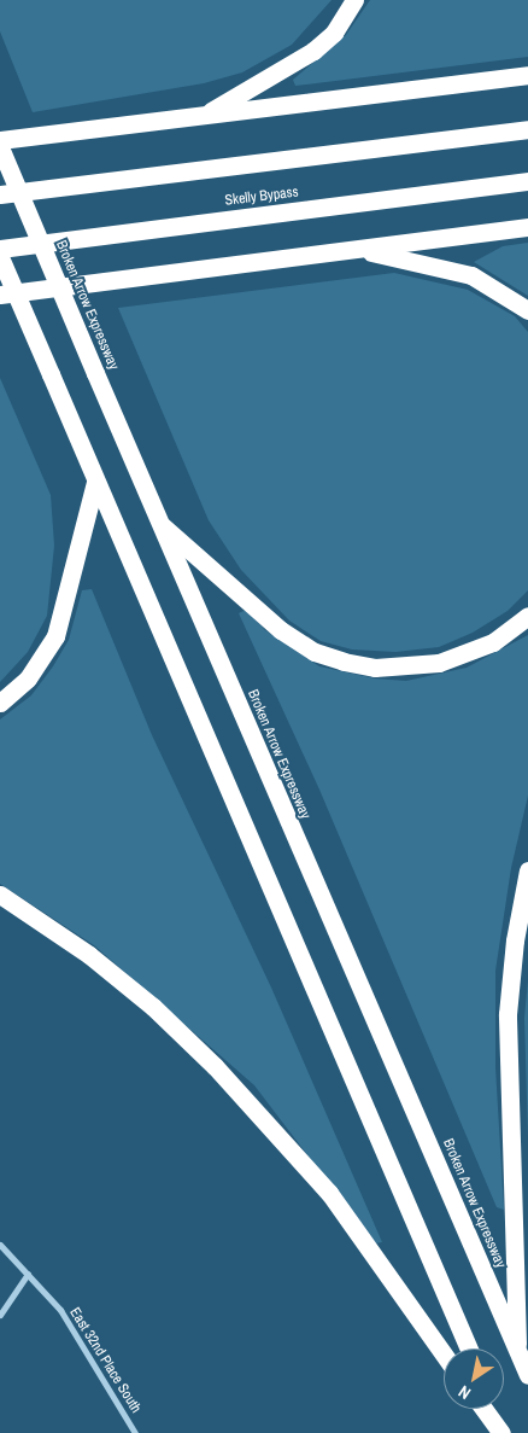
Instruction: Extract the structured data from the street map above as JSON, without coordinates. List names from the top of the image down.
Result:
{
  "streets": {
    "highway": ["Skelly Bypass", "Broken Arrow Expressway"],
    "street": ["East 32nd Place South"]
  },
  "north": "bottom left"
}
